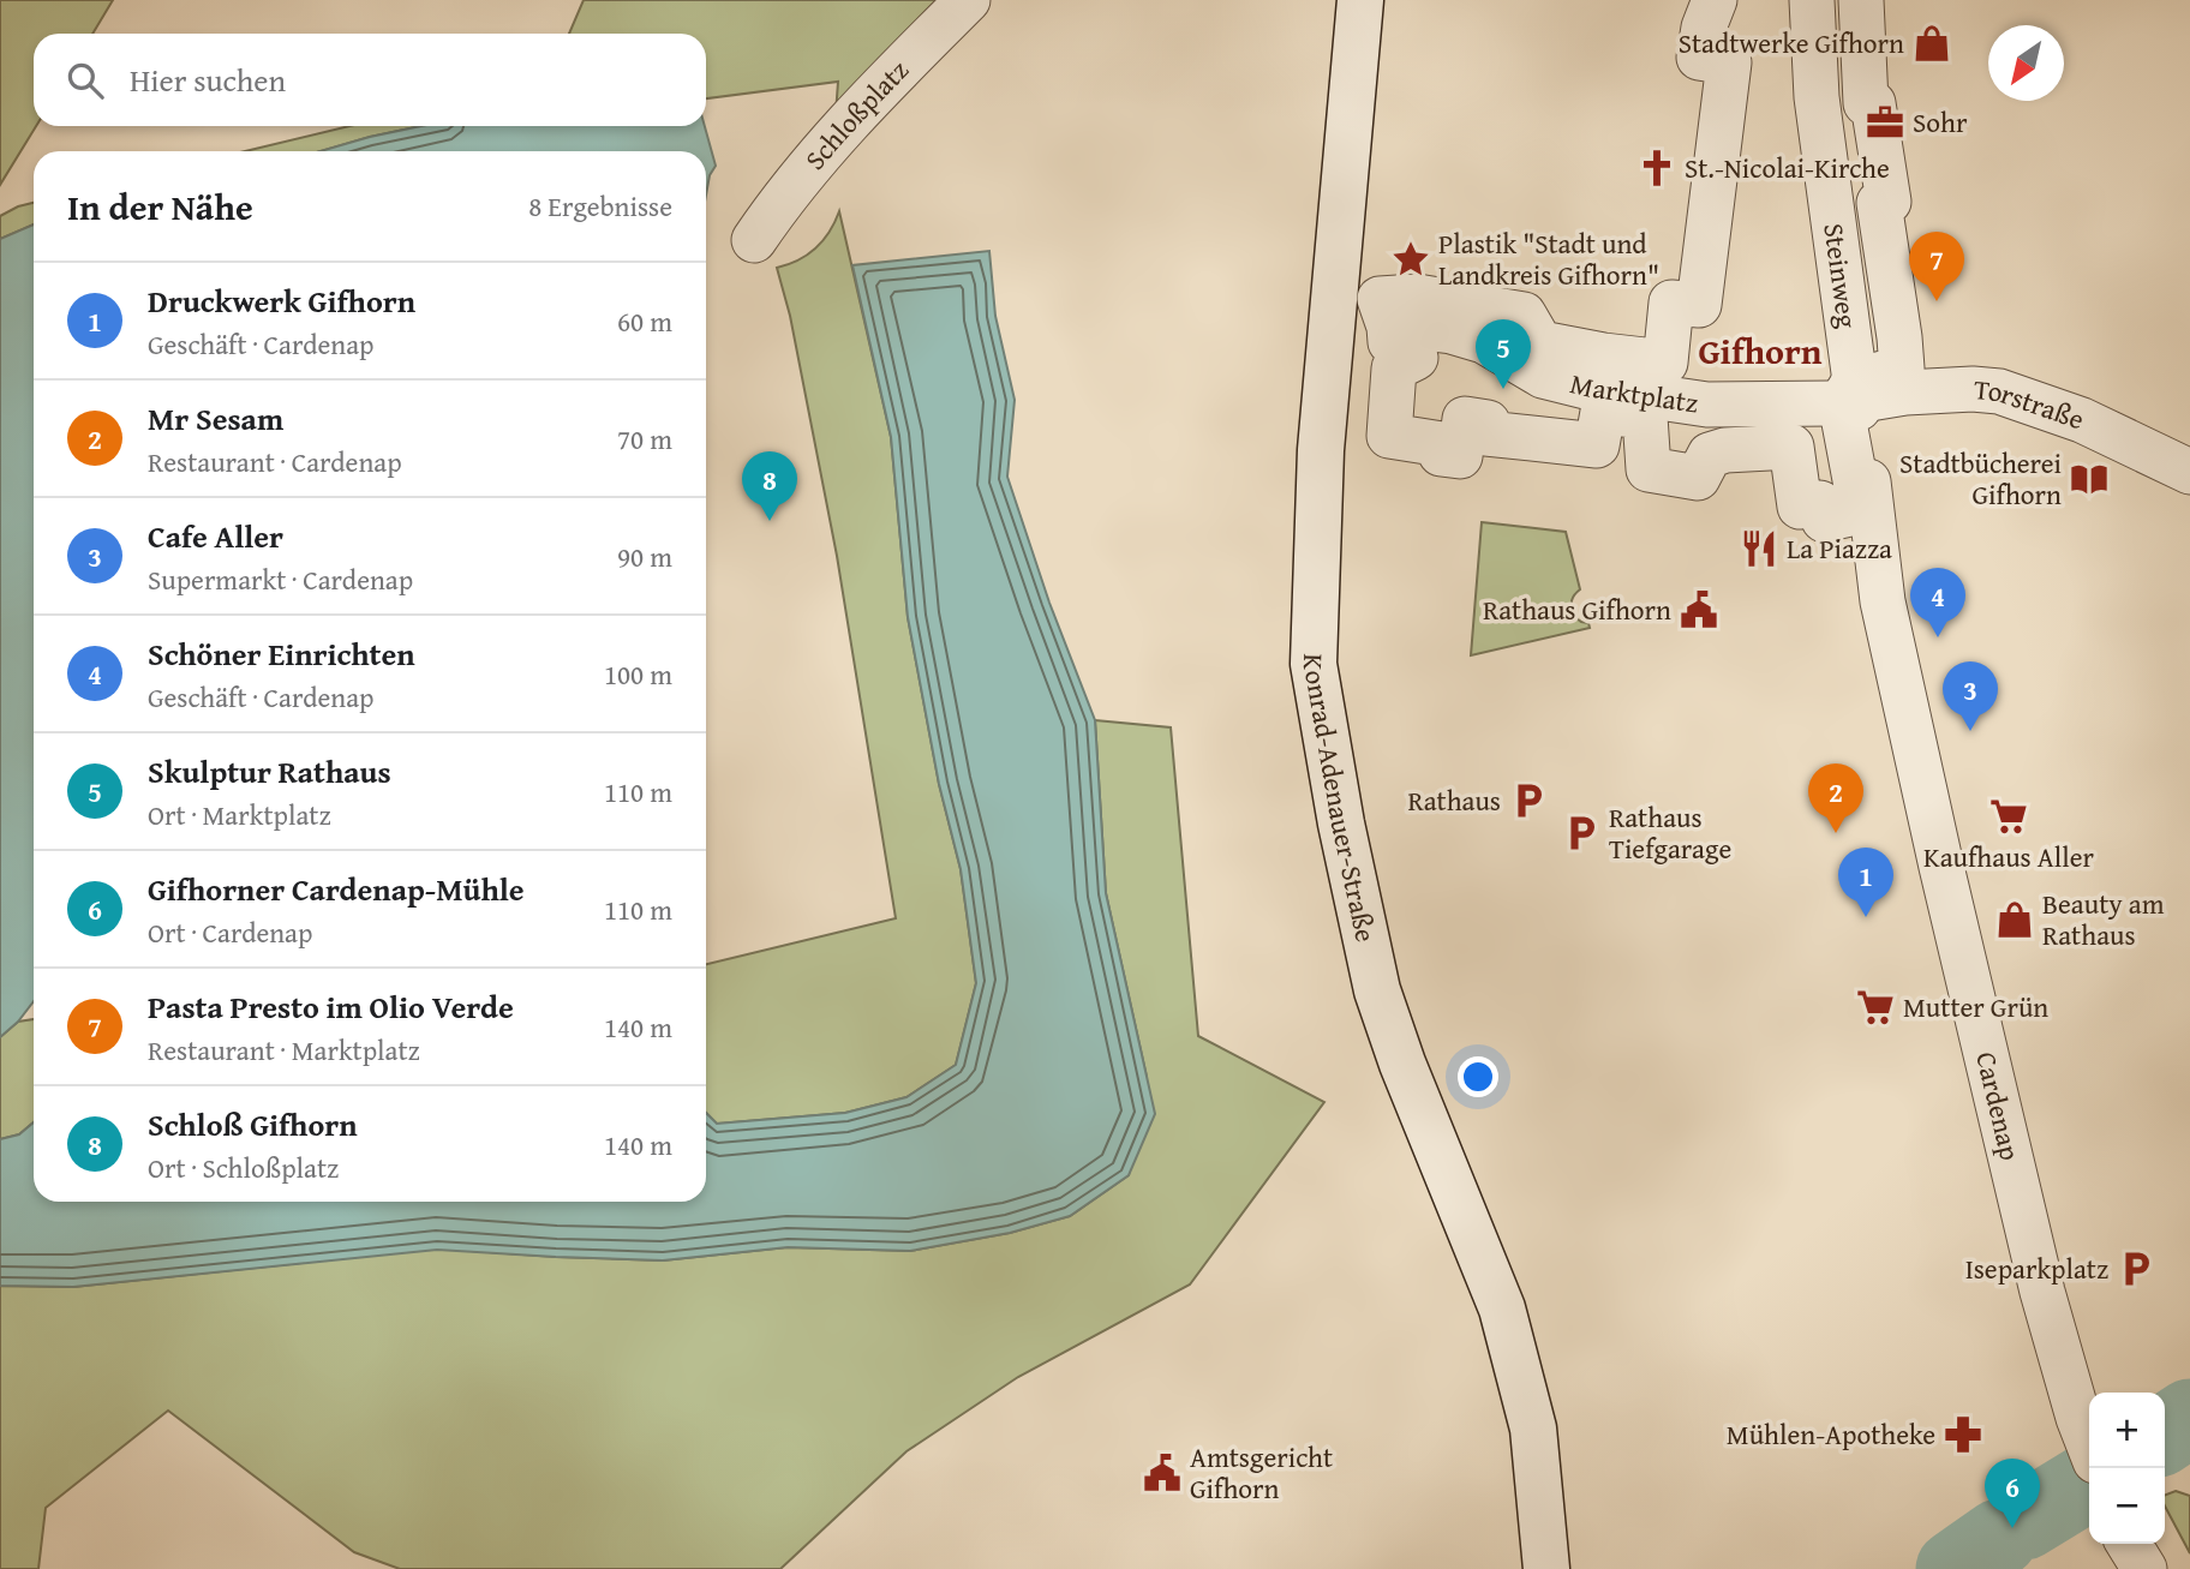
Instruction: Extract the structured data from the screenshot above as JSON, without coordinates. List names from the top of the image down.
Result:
{
  "streets": {
    "street": [
      "Schloßplatz",
      "Steinweg",
      "Marktplatz",
      "Torstraße",
      "Konrad-Adenauer-Straße",
      "Cardenap"
    ]
  },
  "crossings": [
    ["Steinweg", "Marktplatz"],
    ["Steinweg", "Torstraße"],
    ["Steinweg", "Cardenap"],
    ["Marktplatz", "Torstraße"],
    ["Marktplatz", "Cardenap"],
    ["Torstraße", "Cardenap"]
  ],
  "districts": ["Gifhorn"],
  "places": {
    "shop": ["Stadtwerke Gifhorn", "Beauty am Rathaus"],
    "office": ["Sohr"],
    "church": ["St.-Nicolai-Kirche"],
    "place": ["Plastik \"Stadt und Landkreis Gifhorn\""],
    "library": ["Stadtbücherei Gifhorn"],
    "restaurant": ["La Piazza"],
    "public building": ["Rathaus Gifhorn", "Amtsgericht Gifhorn"],
    "parking": ["Rathaus", "Rathaus Tiefgarage", "Iseparkplatz"],
    "supermarket": ["Kaufhaus Aller", "Mutter Grün"],
    "pharmacy": ["Mühlen-Apotheke"]
  },
  "north": "bottom left",
  "page": {
    "search": "Hier suchen",
    "heading": ["In der Nähe", "8 Ergebnisse"],
    "pins": [
      "7",
      "5",
      "8",
      "4",
      "3",
      "2",
      "1",
      "6"
    ],
    "list": [
      {
        "mark": "1",
        "name": "Druckwerk Gifhorn",
        "note": "Geschäft · Cardenap",
        "value": "60 m"
      },
      {
        "mark": "2",
        "name": "Mr Sesam",
        "note": "Restaurant · Cardenap",
        "value": "70 m"
      },
      {
        "mark": "3",
        "name": "Cafe Aller",
        "note": "Supermarkt · Cardenap",
        "value": "90 m"
      },
      {
        "mark": "4",
        "name": "Schöner Einrichten",
        "note": "Geschäft · Cardenap",
        "value": "100 m"
      },
      {
        "mark": "5",
        "name": "Skulptur Rathaus",
        "note": "Ort · Marktplatz",
        "value": "110 m"
      },
      {
        "mark": "6",
        "name": "Gifhorner Cardenap-Mühle",
        "note": "Ort · Cardenap",
        "value": "110 m"
      },
      {
        "mark": "7",
        "name": "Pasta Presto im Olio Verde",
        "note": "Restaurant · Marktplatz",
        "value": "140 m"
      },
      {
        "mark": "8",
        "name": "Schloß Gifhorn",
        "note": "Ort · Schloßplatz",
        "value": "140 m"
      }
    ],
    "map_buttons": ["+", "−"]
  }
}
